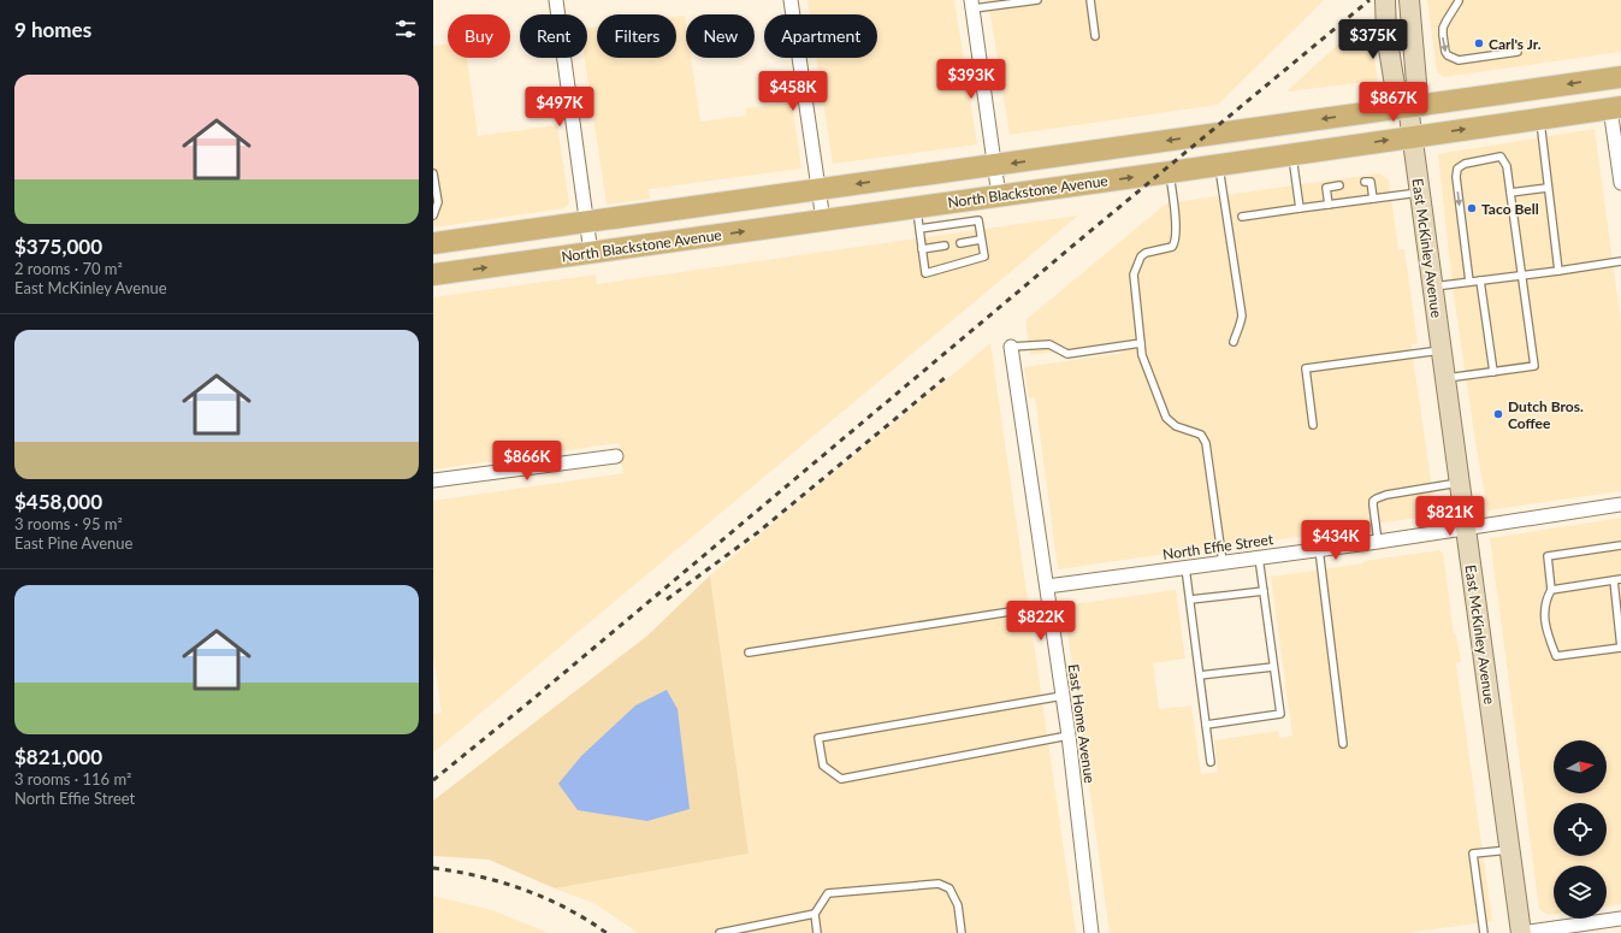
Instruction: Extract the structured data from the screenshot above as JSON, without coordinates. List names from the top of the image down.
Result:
{
  "streets": {
    "main road": ["North Blackstone Avenue", "East McKinley Avenue"],
    "street": ["North Effie Street", "East Home Avenue"]
  },
  "crossings": [
    ["North Blackstone Avenue", "East McKinley Avenue"],
    ["East McKinley Avenue", "North Effie Street"],
    ["North Effie Street", "East Home Avenue"]
  ],
  "places": ["Carl's Jr.", "Taco Bell", "Dutch Bros. Coffee"],
  "north": "right",
  "page": {
    "heading": "9 homes",
    "chip": [
      "Buy",
      "Rent",
      "Filters",
      "New",
      "Apartment"
    ],
    "price": [
      "$375K",
      "$393K",
      "$458K",
      "$867K",
      "$497K",
      "$866K",
      "$821K",
      "$434K",
      "$822K"
    ],
    "list": [
      {
        "name": "$375,000",
        "note": "2 rooms · 70 m² · East McKinley Avenue"
      },
      {
        "name": "$458,000",
        "note": "3 rooms · 95 m² · East Pine Avenue"
      },
      {
        "name": "$821,000",
        "note": "3 rooms · 116 m² · North Effie Street"
      }
    ]
  }
}
